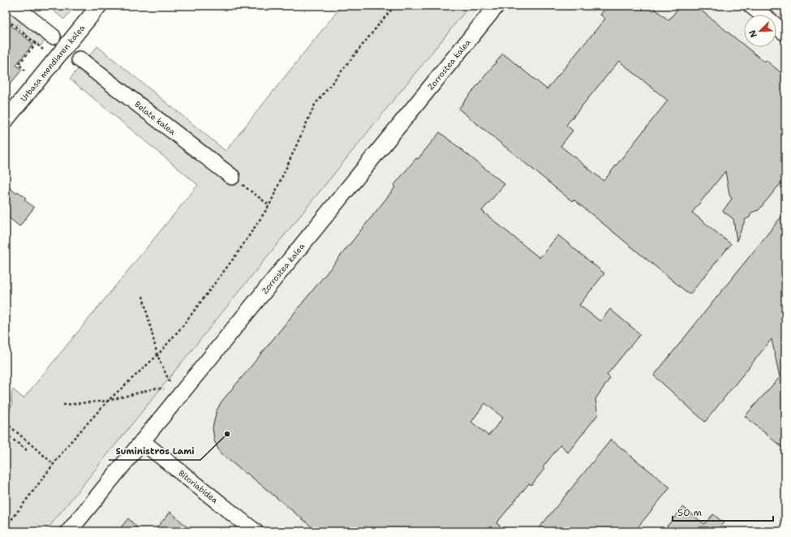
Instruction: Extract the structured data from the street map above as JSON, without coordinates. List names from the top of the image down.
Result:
{
  "streets": {
    "street": [
      "Urbasa mendiaren kalea",
      "Zorrostea kalea",
      "Belate kalea",
      "Bitoriabidea"
    ]
  },
  "crossings": [
    ["Zorrostea kalea", "Bitoriabidea"]
  ],
  "places": ["Suministros Lami"],
  "scale_bar": "50 m",
  "north": "bottom left"
}
